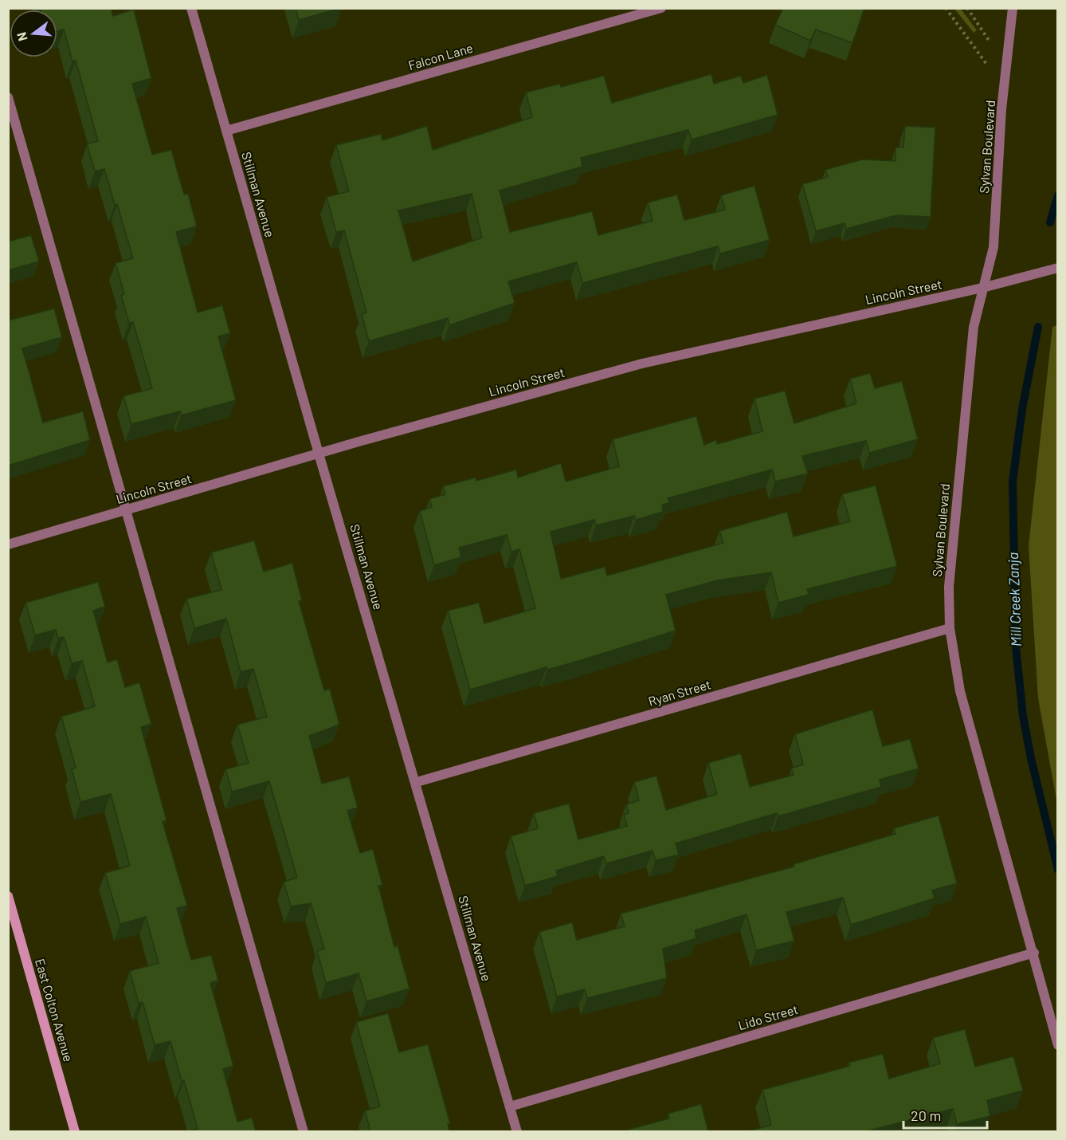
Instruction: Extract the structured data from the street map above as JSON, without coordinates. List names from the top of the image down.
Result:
{
  "streets": {
    "street": [
      "Falcon Lane",
      "Sylvan Boulevard",
      "Stillman Avenue",
      "Lincoln Street",
      "Ryan Street",
      "East Colton Avenue",
      "Lido Street"
    ]
  },
  "crossings": [
    ["Falcon Lane", "Stillman Avenue"],
    ["Sylvan Boulevard", "Lincoln Street"],
    ["Sylvan Boulevard", "Ryan Street"],
    ["Sylvan Boulevard", "Lido Street"],
    ["Stillman Avenue", "Lincoln Street"],
    ["Stillman Avenue", "Ryan Street"],
    ["Stillman Avenue", "Lido Street"]
  ],
  "water": ["Mill Creek Zanja"],
  "scale_bar": "20 m",
  "north": "left"
}
